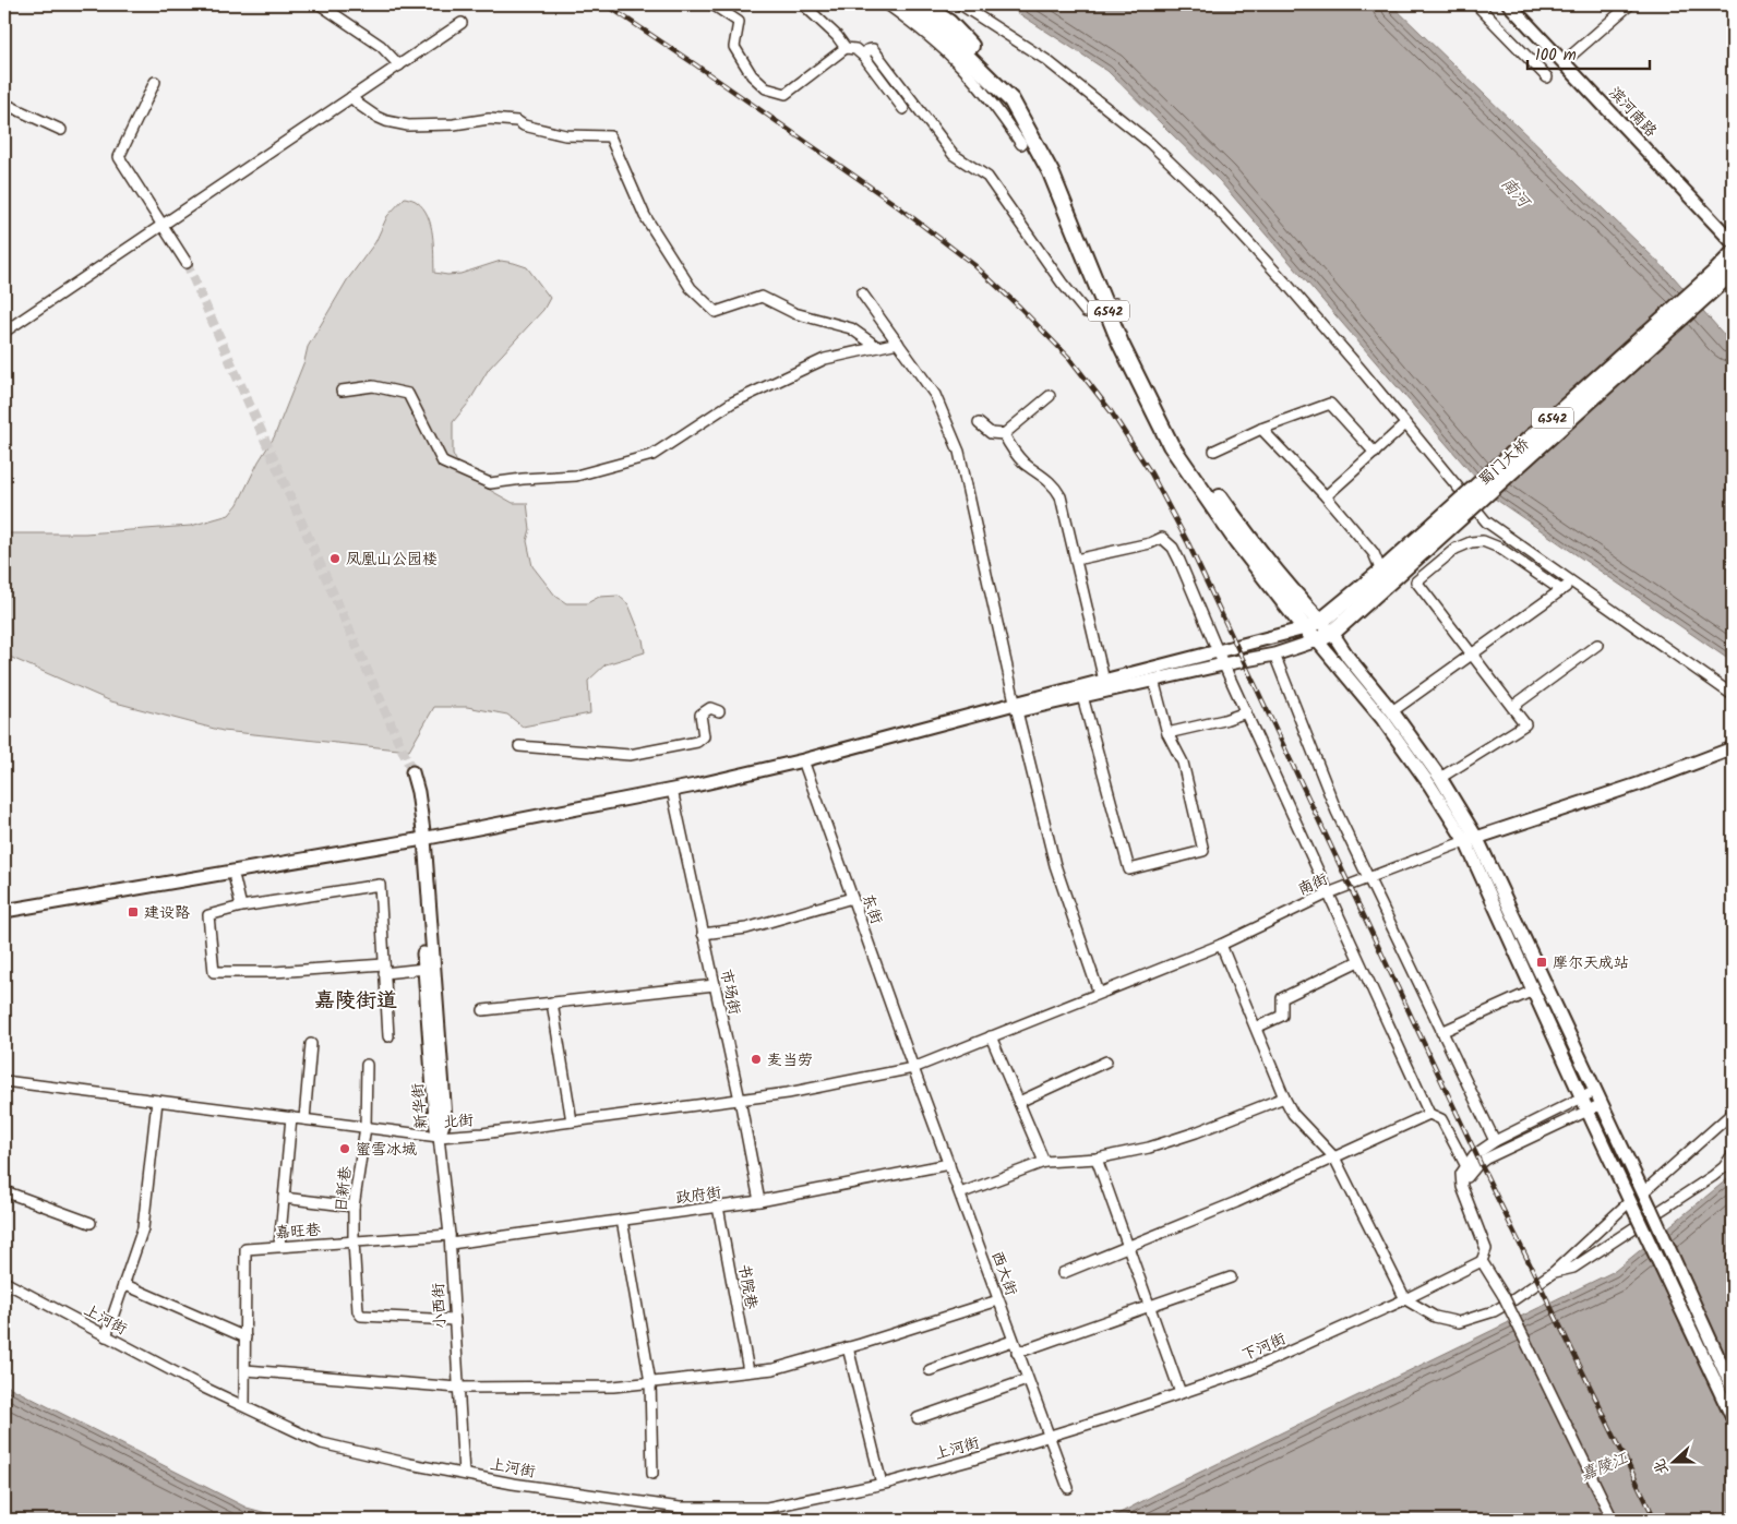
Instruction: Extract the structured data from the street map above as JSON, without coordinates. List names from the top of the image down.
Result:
{
  "streets": {
    "highway": ["G542", "蜀门大桥"],
    "main road": ["滨河南路", "南街", "新华街"],
    "street": [
      "东街",
      "市场街",
      "北街",
      "日新巷",
      "政府街",
      "嘉旺巷",
      "西大街",
      "书院巷",
      "小西街",
      "上河街",
      "下河街"
    ]
  },
  "crossings": [
    ["G542", "蜀门大桥"],
    ["南街", "东街"],
    ["南街", "北街"],
    ["南街", "西大街"],
    ["东街", "北街"],
    ["东街", "西大街"],
    ["市场街", "北街"],
    ["市场街", "政府街"],
    ["新华街", "北街"],
    ["新华街", "小西街"],
    ["北街", "日新巷"],
    ["北街", "西大街"],
    ["北街", "小西街"],
    ["日新巷", "嘉旺巷"],
    ["日新巷", "小西街"],
    ["政府街", "嘉旺巷"],
    ["政府街", "西大街"],
    ["政府街", "书院巷"],
    ["政府街", "小西街"],
    ["嘉旺巷", "小西街"],
    ["西大街", "上河街"],
    ["西大街", "下河街"],
    ["小西街", "上河街"],
    ["上河街", "下河街"]
  ],
  "districts": ["嘉陵街道"],
  "water": ["南河", "嘉陵江"],
  "places": {
    "other": ["凤凰山公园楼", "麦当劳", "蜜雪冰城"],
    "transit": ["建设路", "摩尔天成站"]
  },
  "scale_bar": "100 m",
  "north": "left"
}
